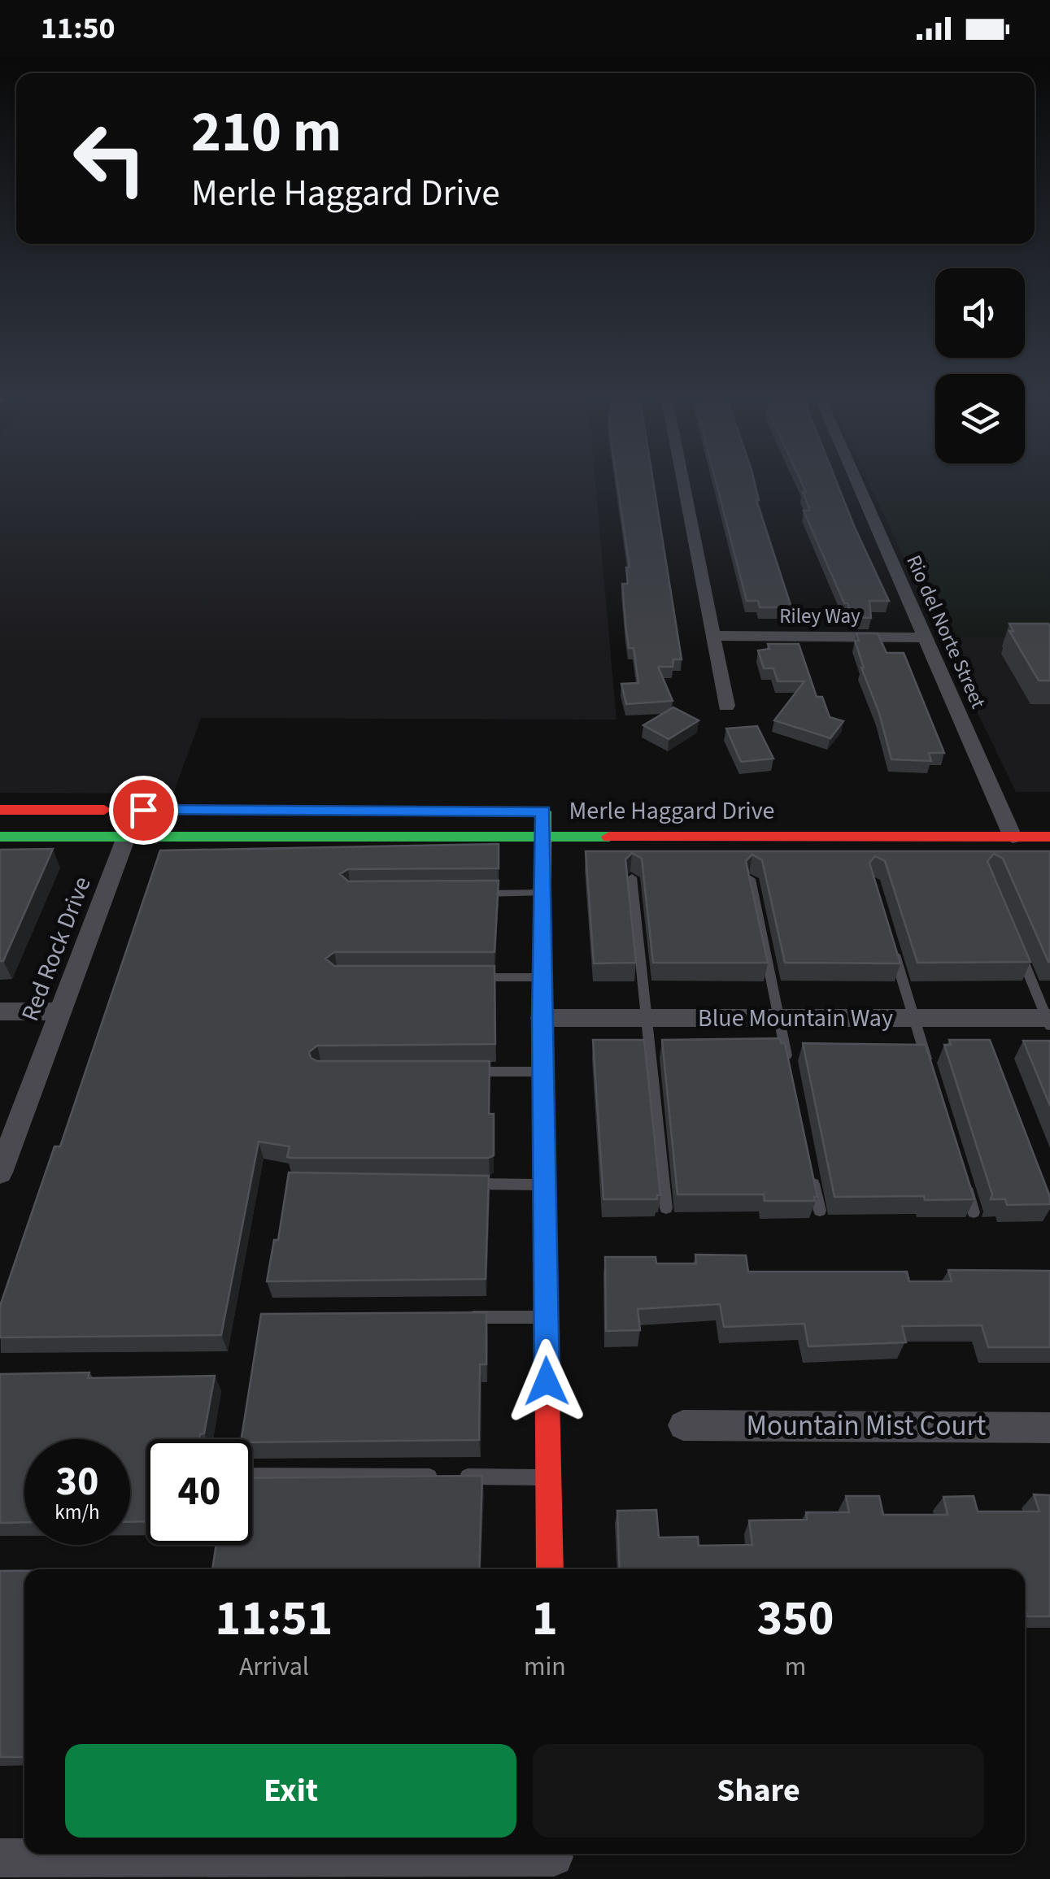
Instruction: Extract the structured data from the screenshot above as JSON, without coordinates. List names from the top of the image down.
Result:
{
  "streets": {
    "main road": ["Merle Haggard Drive"],
    "street": [
      "Riley Way",
      "Rio del Norte Street",
      "Red Rock Drive",
      "Blue Mountain Way",
      "Mountain Mist Court"
    ]
  },
  "crossings": [
    ["Riley Way", "Rio del Norte Street"],
    ["Rio del Norte Street", "Merle Haggard Drive"],
    ["Merle Haggard Drive", "Red Rock Drive"]
  ],
  "page": {
    "status": "11:50",
    "turn": ["210 m", "Merle Haggard Drive"],
    "speed": "30 km/h",
    "limit": "40",
    "eta": [
      "11:51",
      "Arrival",
      "1",
      "min",
      "350",
      "m"
    ],
    "buttons": ["Exit", "Share"]
  }
}
